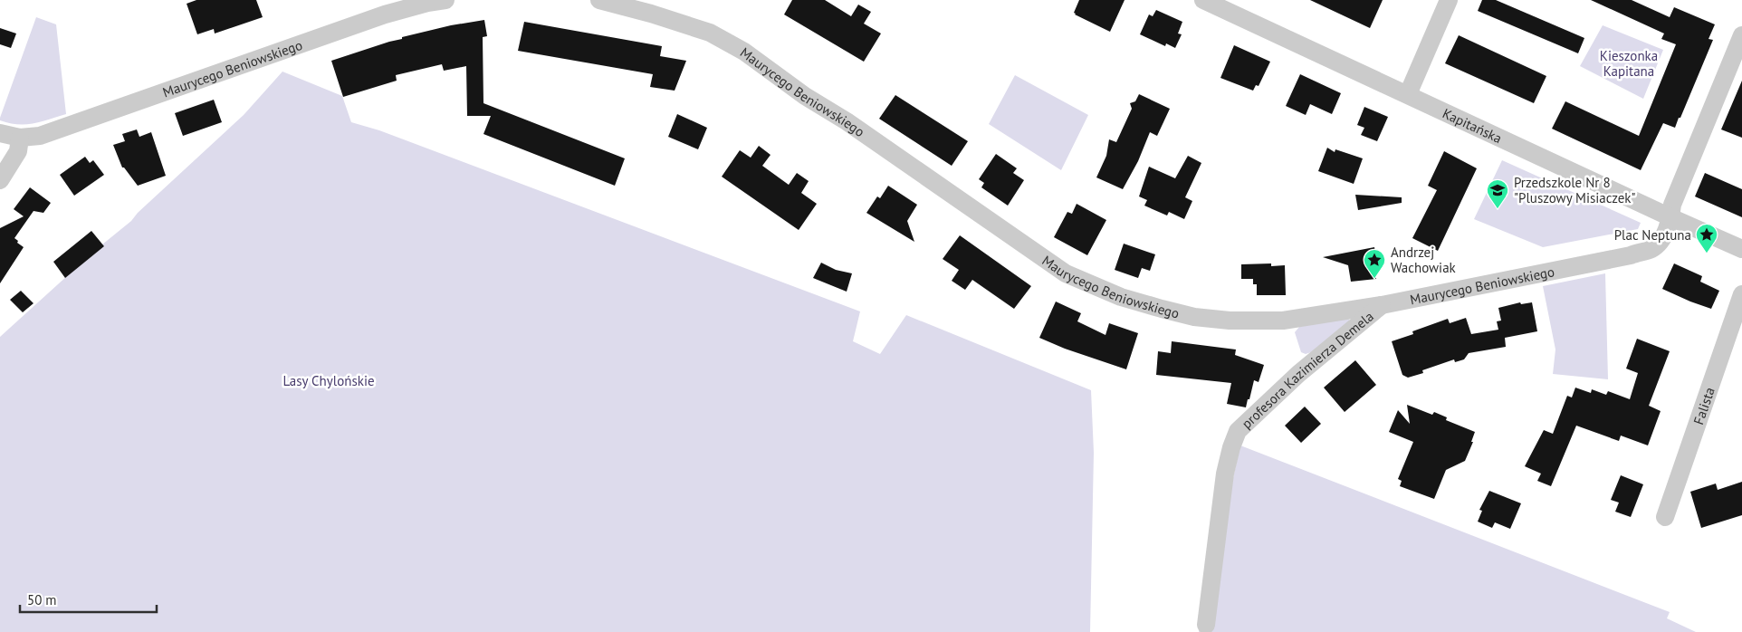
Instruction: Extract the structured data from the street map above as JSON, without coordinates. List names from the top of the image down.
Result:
{
  "streets": {
    "street": [
      "Maurycego Beniowskiego",
      "Kapitańska",
      "profesora Kazimierza Demela",
      "Falista"
    ]
  },
  "crossings": [
    ["Maurycego Beniowskiego", "Kapitańska"],
    ["Maurycego Beniowskiego", "profesora Kazimierza Demela"]
  ],
  "parks": ["Kieszonka Kapitana", "Lasy Chylońskie"],
  "places": {
    "school or university": ["Przedszkole Nr 8 \"Pluszowy Misiaczek\""],
    "place": ["Plac Neptuna", "Andrzej Wachowiak"]
  },
  "scale_bar": "50 m"
}
